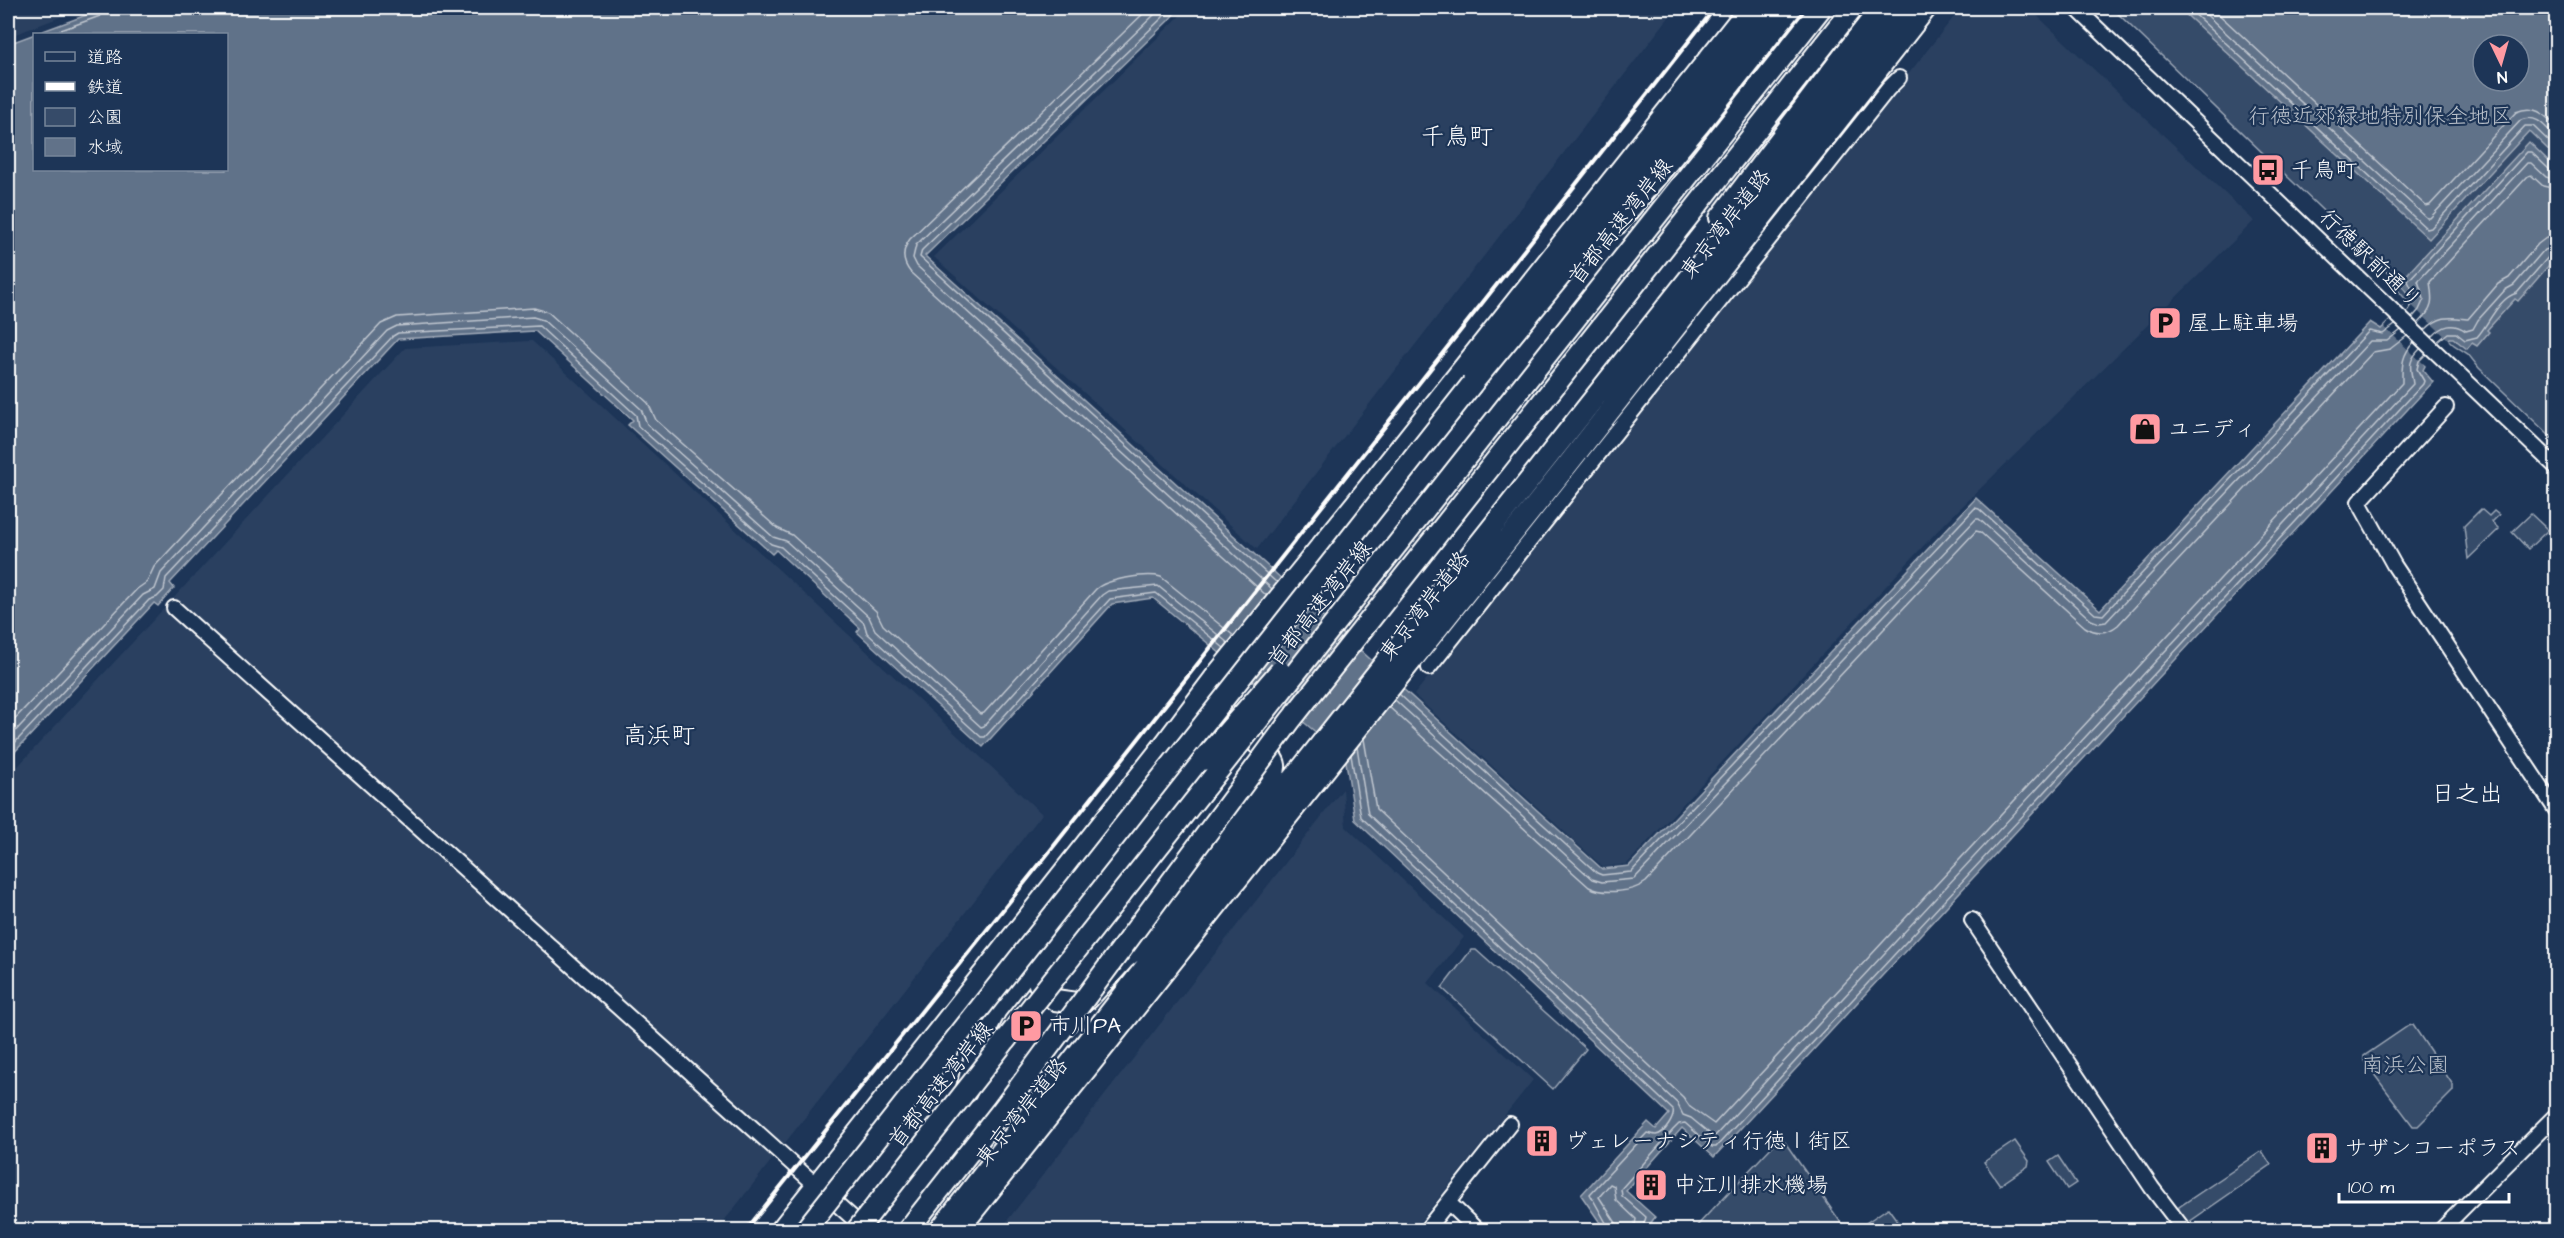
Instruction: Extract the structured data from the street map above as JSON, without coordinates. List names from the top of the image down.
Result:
{
  "streets": {
    "highway": ["首都高速湾岸線", "東京湾岸道路"],
    "street": ["行徳駅前通り"]
  },
  "districts": ["千鳥町", "高浜町", "日之出"],
  "parks": ["行徳近郊緑地特別保全地区", "南浜公園"],
  "places": {
    "bus stop": ["千鳥町"],
    "parking": ["屋上駐車場", "市川PA"],
    "shop": ["ユニディ"],
    "building": ["ヴェレーナシティ行徳Ⅰ街区", "サザンコーポラス", "中江川排水機場"]
  },
  "legend": [
    "道路",
    "鉄道",
    "公園",
    "水域"
  ],
  "scale_bar": "100 m",
  "north": "bottom"
}
